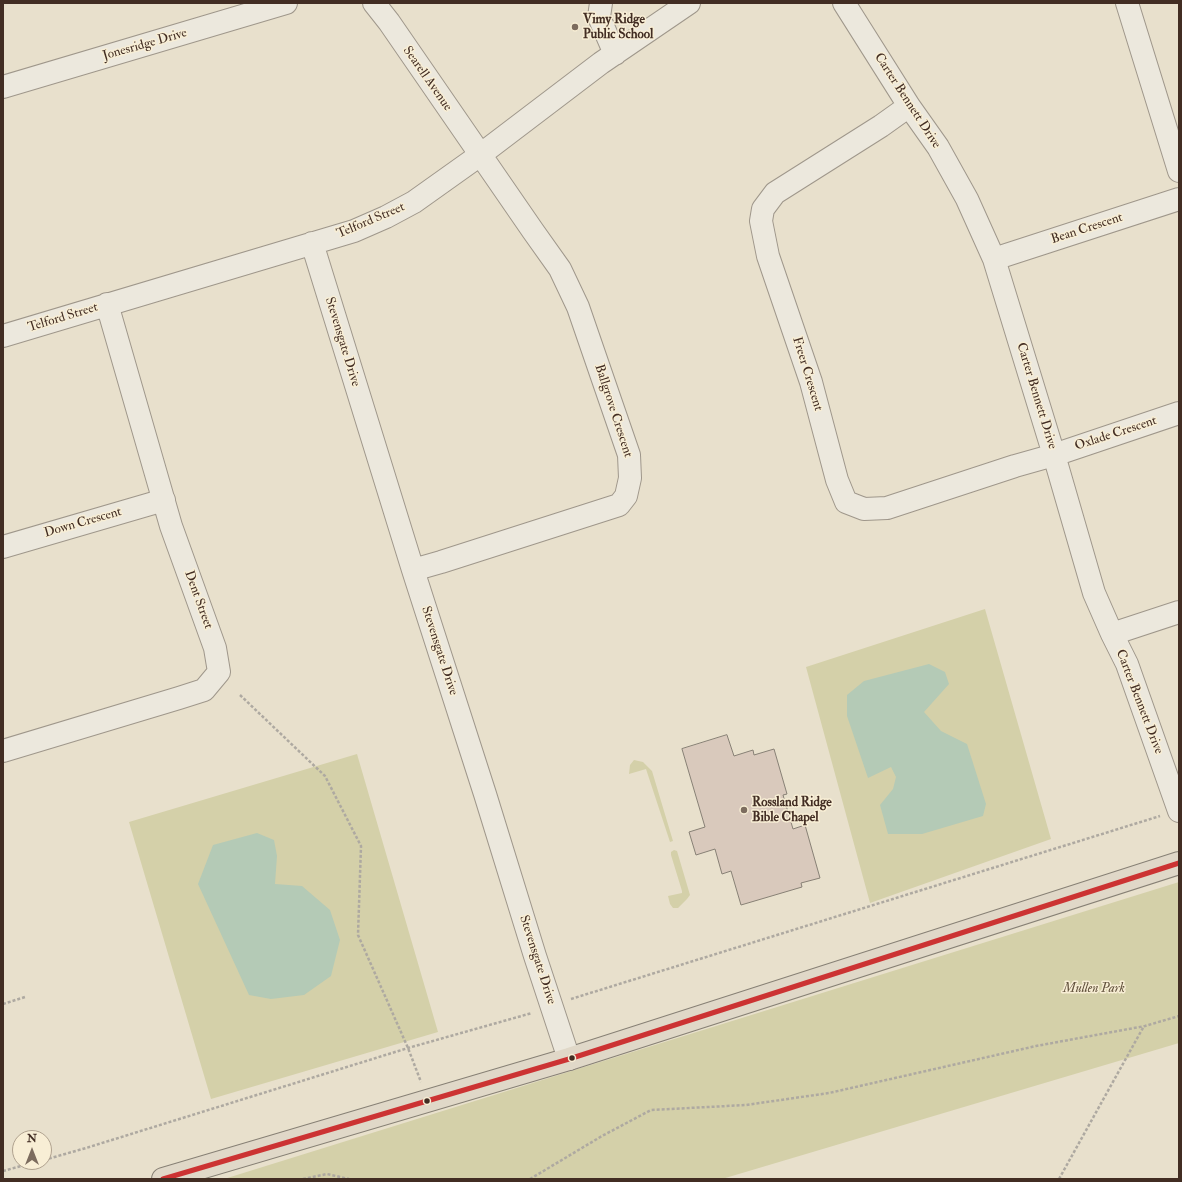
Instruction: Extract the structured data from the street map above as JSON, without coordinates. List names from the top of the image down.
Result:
{
  "streets": {
    "street": [
      "Jonesridge Drive",
      "Searell Avenue",
      "Carter Bennett Drive",
      "Telford Street",
      "Bean Crescent",
      "Stevensgate Drive",
      "Freer Crescent",
      "Ballgrove Crescent",
      "Oxlade Crescent",
      "Down Crescent",
      "Dent Street"
    ]
  },
  "crossings": [
    ["Searell Avenue", "Telford Street"],
    ["Searell Avenue", "Ballgrove Crescent"],
    ["Carter Bennett Drive", "Bean Crescent"],
    ["Carter Bennett Drive", "Freer Crescent"],
    ["Carter Bennett Drive", "Oxlade Crescent"],
    ["Telford Street", "Stevensgate Drive"],
    ["Telford Street", "Ballgrove Crescent"],
    ["Telford Street", "Dent Street"],
    ["Stevensgate Drive", "Ballgrove Crescent"],
    ["Freer Crescent", "Oxlade Crescent"],
    ["Down Crescent", "Dent Street"]
  ],
  "parks": ["Mullen Park"],
  "places": ["Vimy Ridge Public School", "Rossland Ridge Bible Chapel"],
  "north": "top"
}
